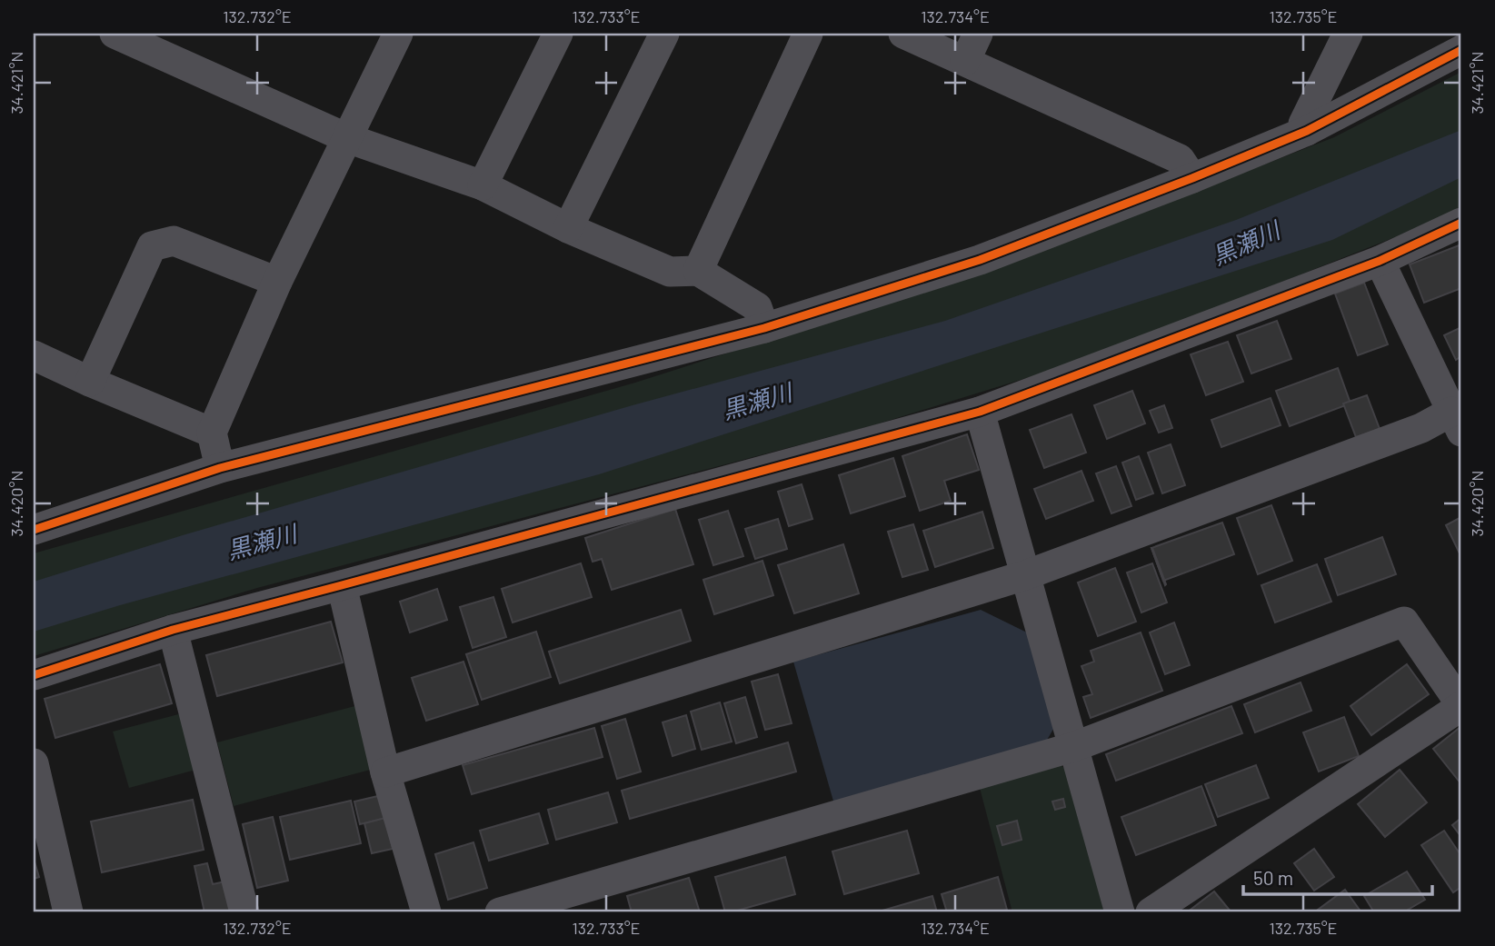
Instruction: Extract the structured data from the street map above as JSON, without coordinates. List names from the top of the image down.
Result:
{
  "water": ["黒瀬川"],
  "scale_bar": "50 m",
  "coordinates": [
    "132.732°E",
    "132.733°E",
    "132.734°E",
    "132.735°E",
    "34.421°N",
    "34.420°N"
  ]
}
